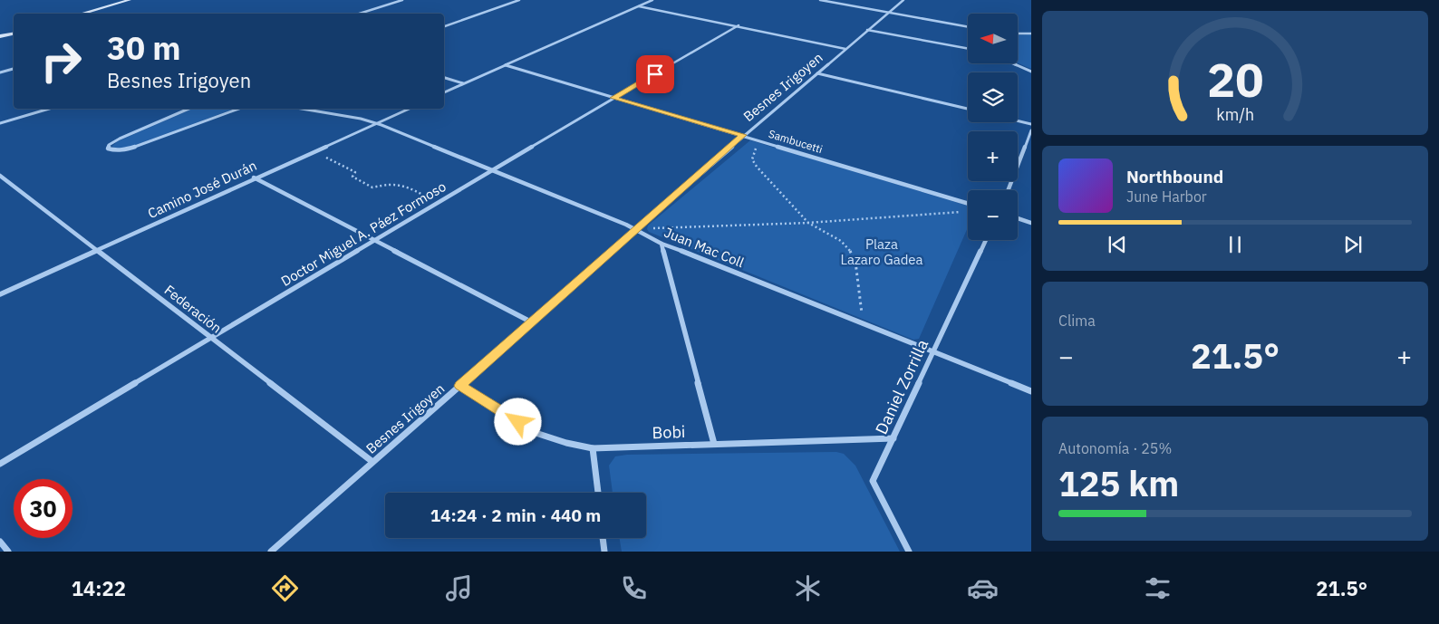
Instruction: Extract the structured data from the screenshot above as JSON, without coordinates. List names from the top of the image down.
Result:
{
  "streets": {
    "street": [
      "Besnes Irigoyen",
      "Sambucetti",
      "Camino José Durán",
      "Doctor Miguel A. Páez Formoso",
      "Juan Mac Coll",
      "Federación",
      "Daniel Zorrilla",
      "Bobi"
    ]
  },
  "crossings": [
    ["Besnes Irigoyen", "Sambucetti"],
    ["Besnes Irigoyen", "Juan Mac Coll"],
    ["Besnes Irigoyen", "Federación"],
    ["Besnes Irigoyen", "Bobi"],
    ["Sambucetti", "Doctor Miguel A. Páez Formoso"],
    ["Camino José Durán", "Juan Mac Coll"],
    ["Camino José Durán", "Federación"],
    ["Doctor Miguel A. Páez Formoso", "Juan Mac Coll"],
    ["Doctor Miguel A. Páez Formoso", "Federación"],
    ["Juan Mac Coll", "Daniel Zorrilla"],
    ["Daniel Zorrilla", "Bobi"]
  ],
  "parks": ["Plaza Lazaro Gadea"],
  "north": "left",
  "page": {
    "map_buttons": ["+", "−"],
    "turn": ["30 m", "Besnes Irigoyen"],
    "song": ["Northbound", "June Harbor"],
    "tile": [
      "Clima",
      ["Autonomía · 25%", "125 km"]
    ],
    "heat": ["−", "21.5°", "+"],
    "limit": "30",
    "trip": "14:24 · 2 min · 440 m",
    "tabs": ["14:22", "21.5°"],
    "gauge": ["20", "km/h"]
  }
}
